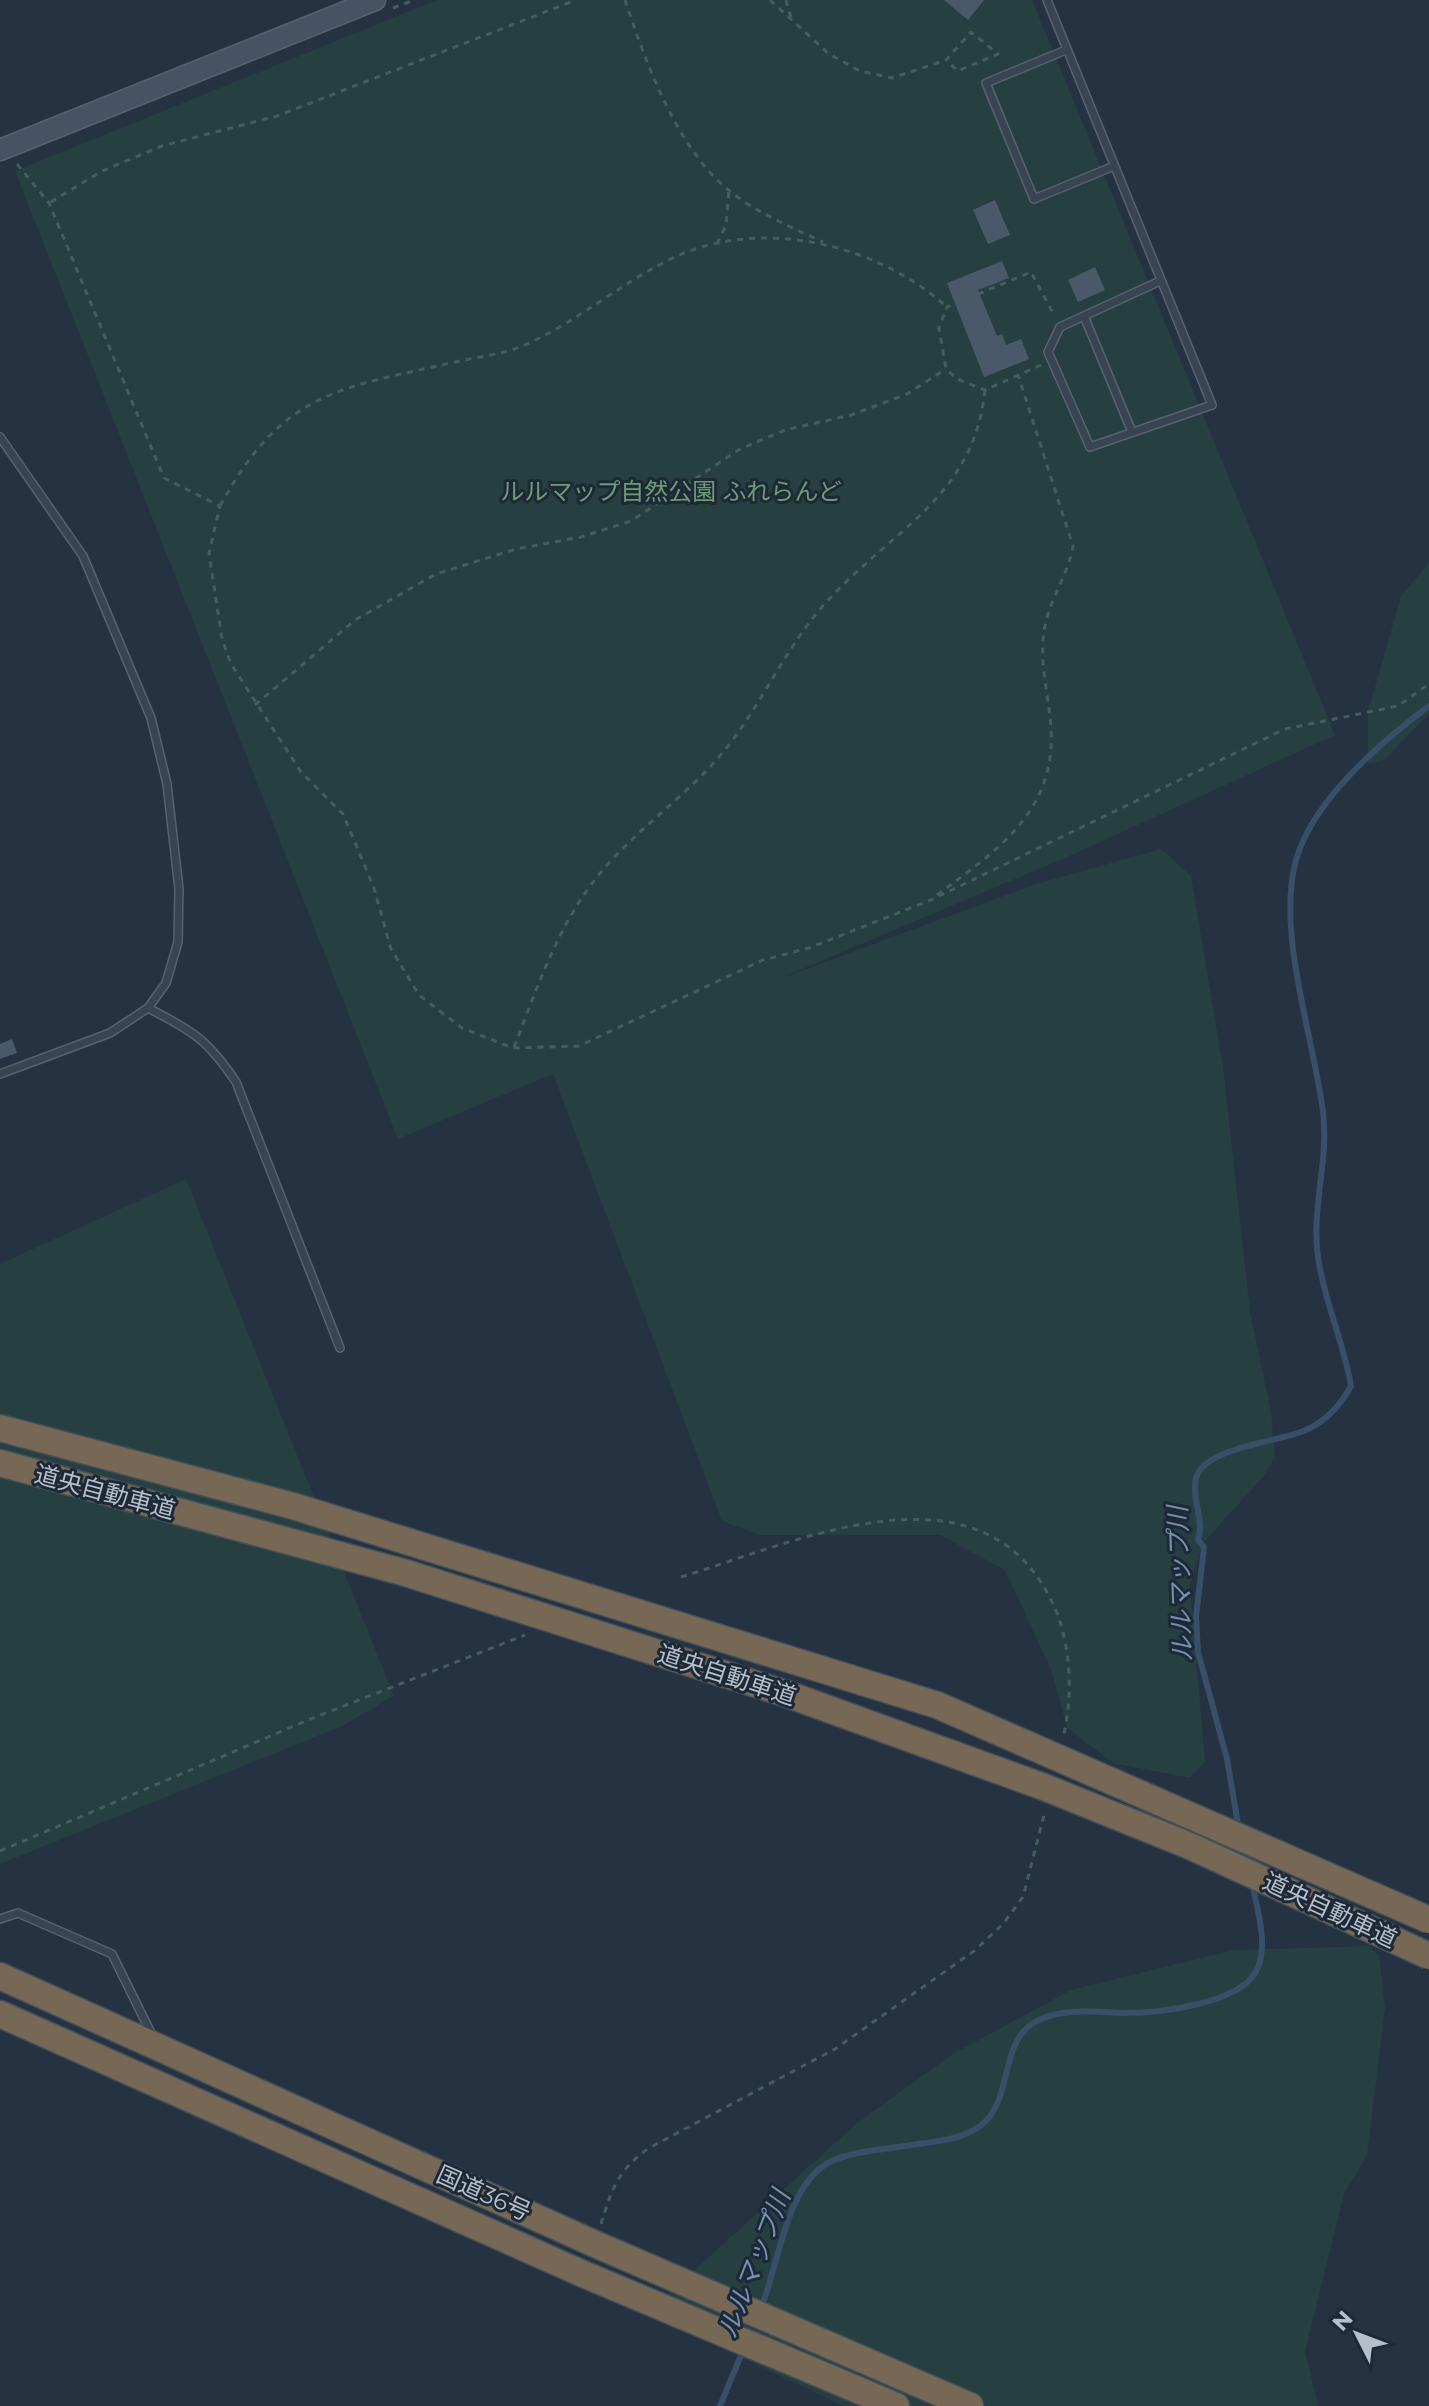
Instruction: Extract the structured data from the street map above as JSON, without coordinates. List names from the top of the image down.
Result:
{
  "streets": {
    "highway": ["道央自動車道", "国道36号"]
  },
  "water": ["ルルマップ川"],
  "parks": ["ルルマップ自然公園 ふれらんど"],
  "north": "top left"
}
